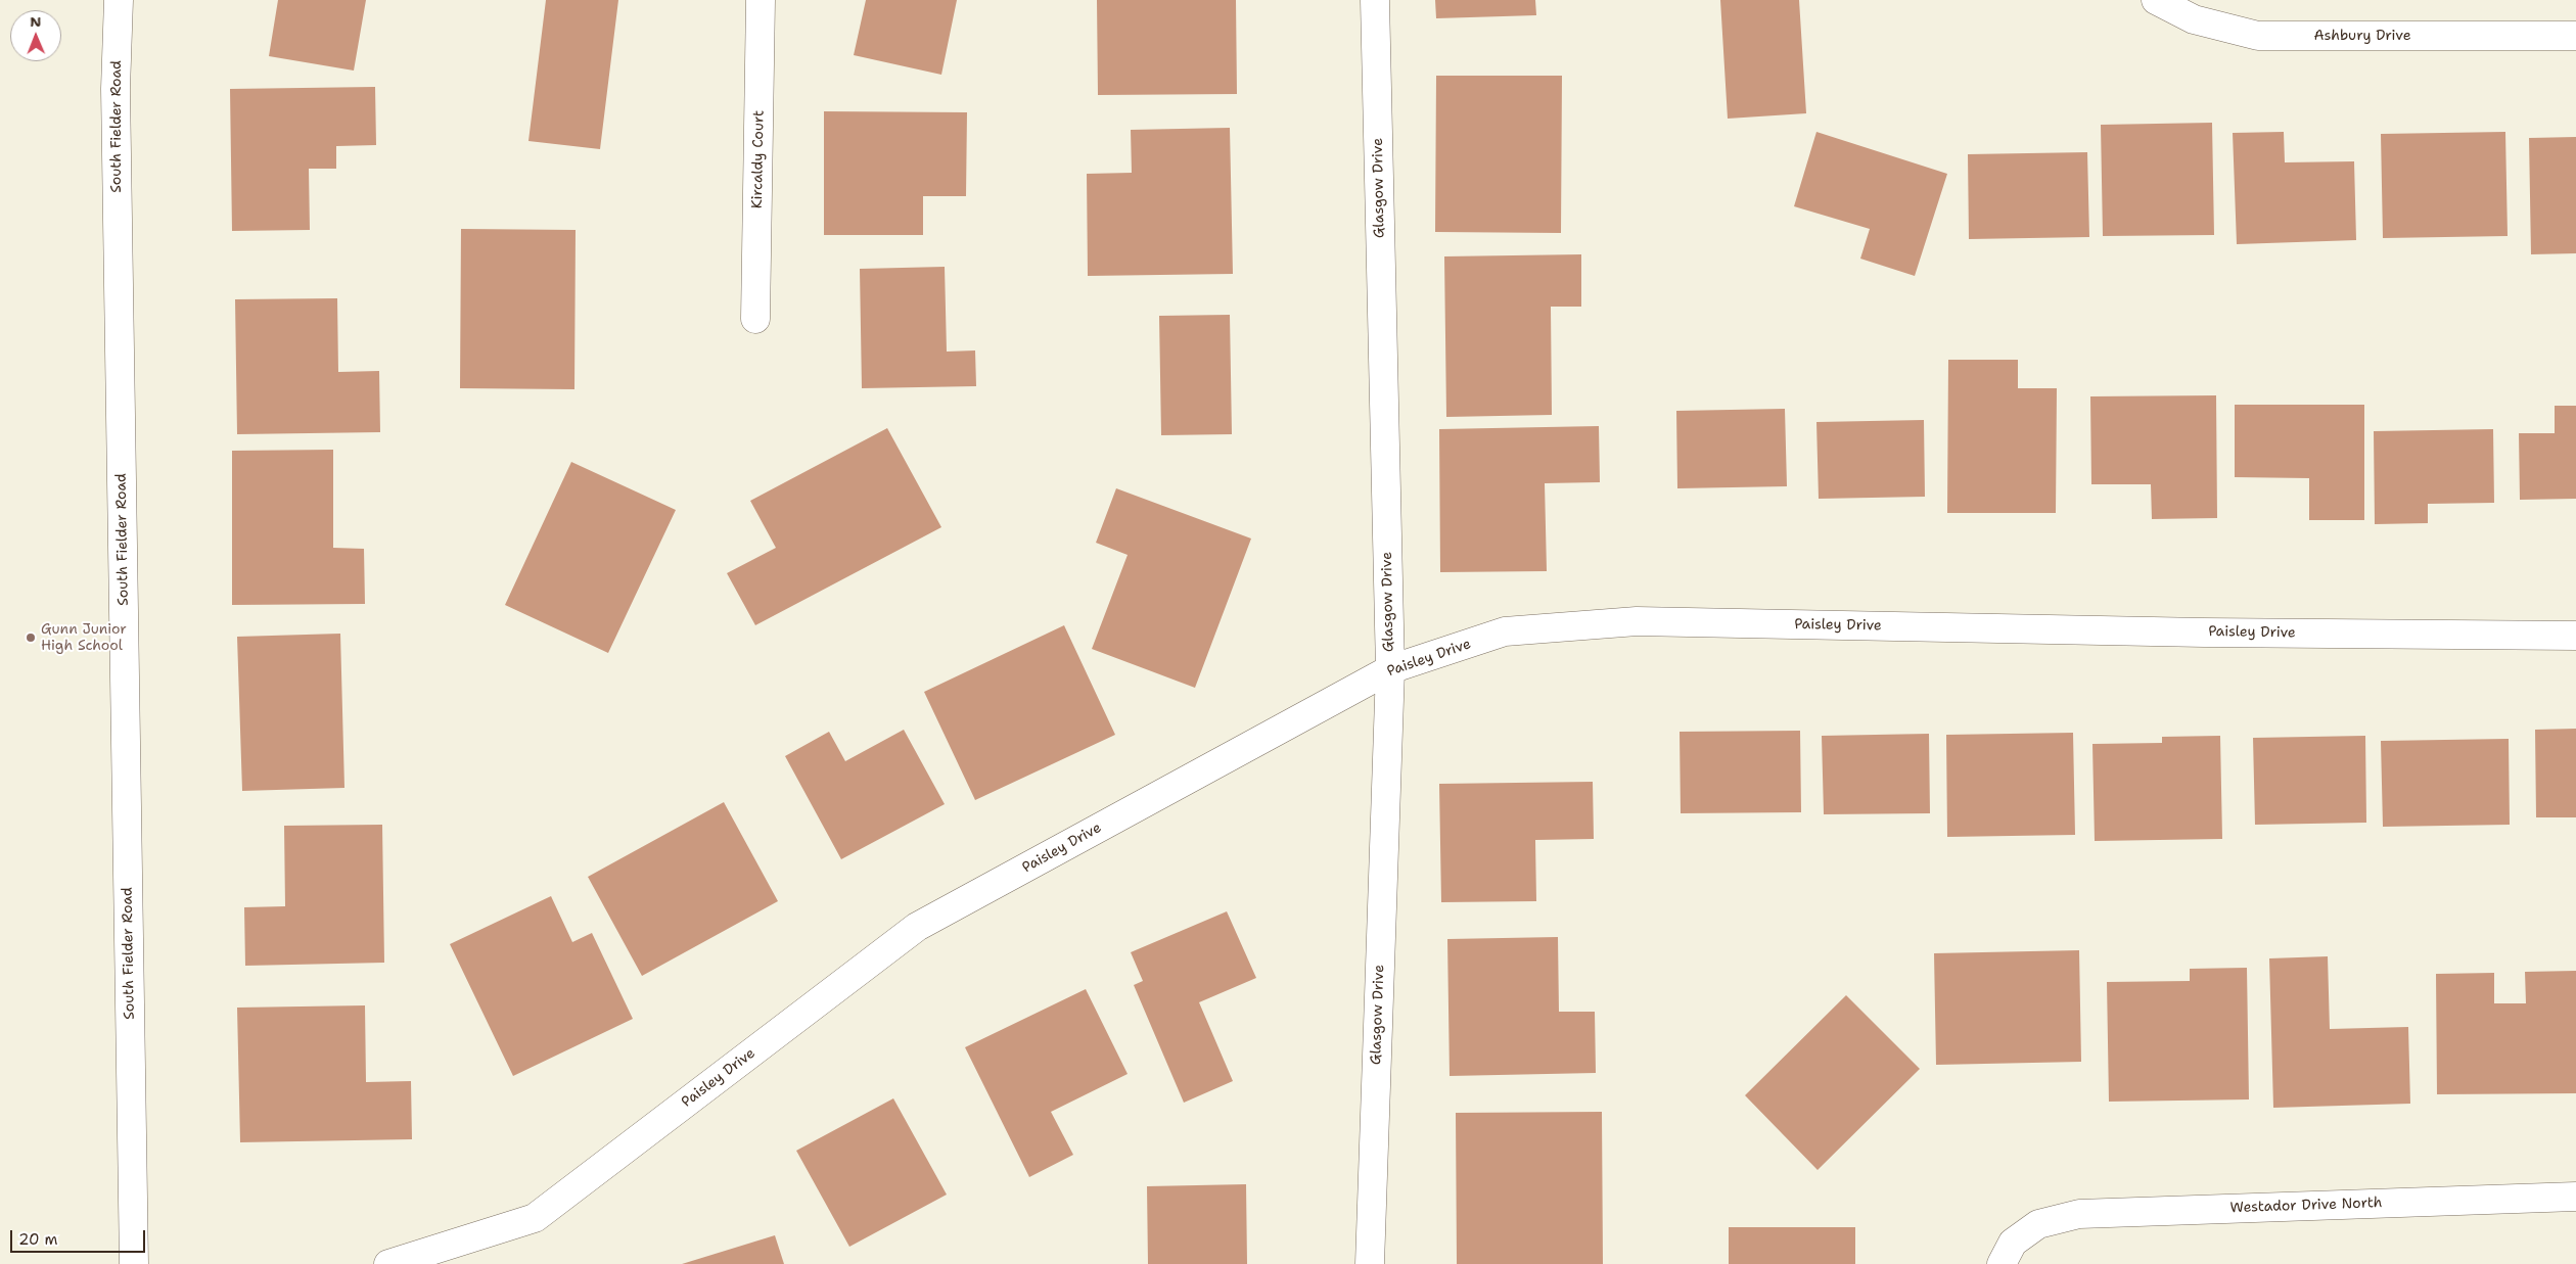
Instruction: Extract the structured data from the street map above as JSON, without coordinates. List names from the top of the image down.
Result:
{
  "streets": {
    "street": [
      "Ashbury Drive",
      "South Fielder Road",
      "Kircaldy Court",
      "Glasgow Drive",
      "Paisley Drive",
      "Westador Drive North"
    ]
  },
  "crossings": [
    ["Glasgow Drive", "Paisley Drive"]
  ],
  "places": ["Gunn Junior High School"],
  "scale_bar": "20 m",
  "north": "top"
}
